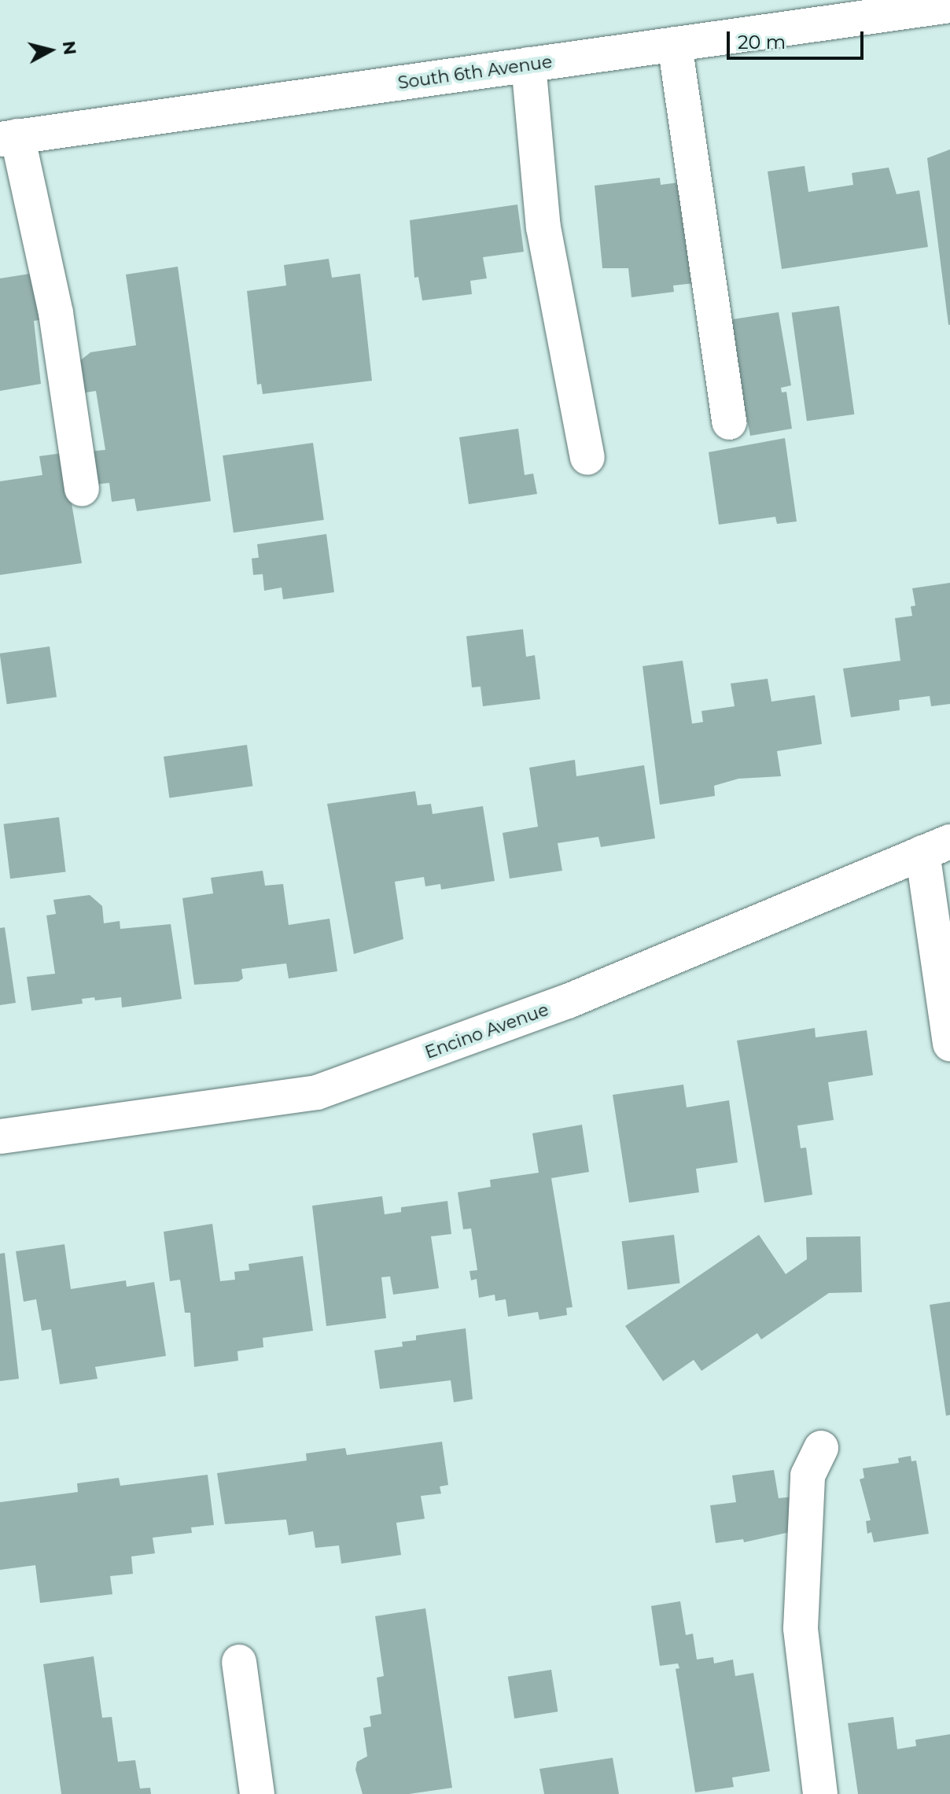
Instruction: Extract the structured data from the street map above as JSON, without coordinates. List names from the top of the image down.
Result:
{
  "streets": {
    "street": ["South 6th Avenue", "Encino Avenue"]
  },
  "scale_bar": "20 m",
  "north": "right"
}
